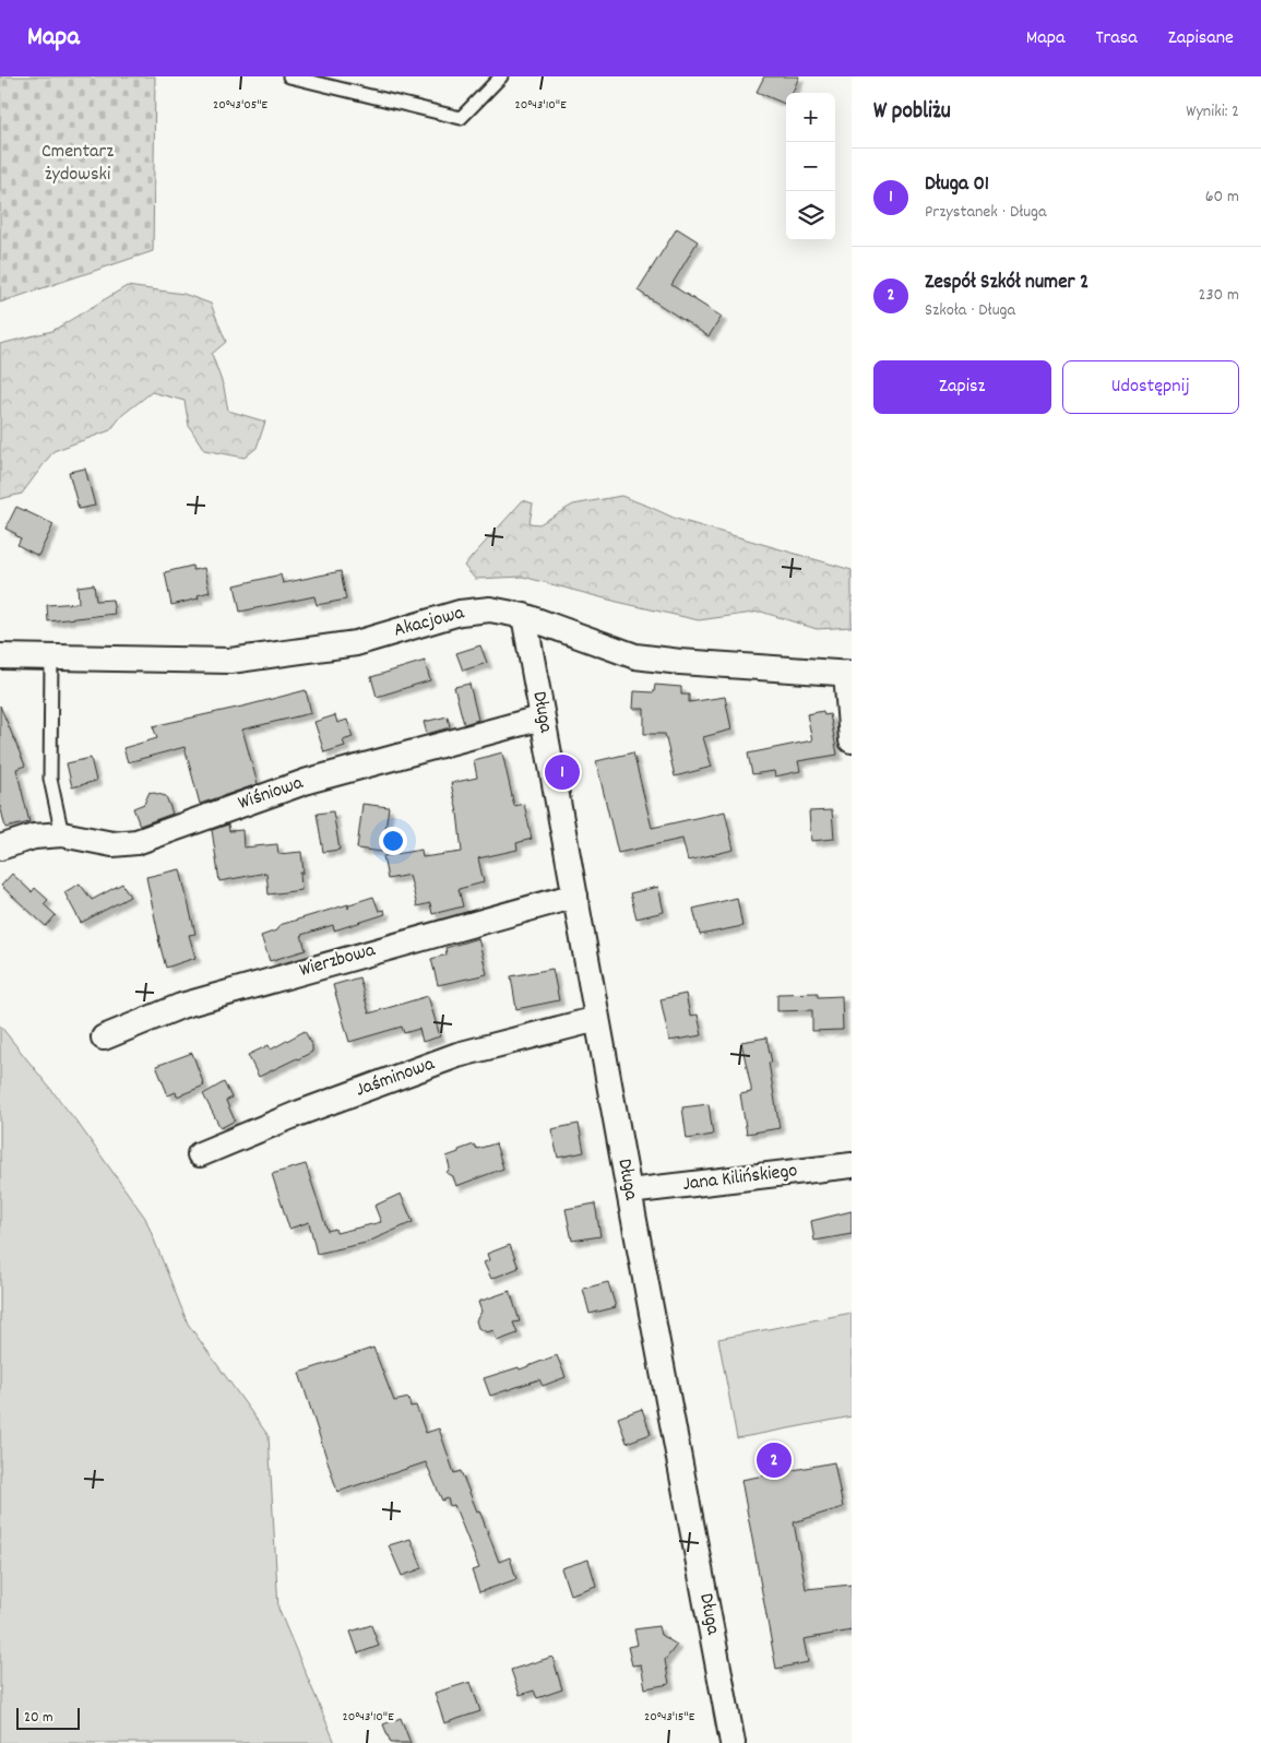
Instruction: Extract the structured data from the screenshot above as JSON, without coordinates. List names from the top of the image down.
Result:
{
  "streets": {
    "street": [
      "Akacjowa",
      "Długa",
      "Wiśniowa",
      "Wierzbowa",
      "Jaśminowa",
      "Jana Kilińskiego"
    ]
  },
  "crossings": [
    ["Akacjowa", "Długa"],
    ["Długa", "Wiśniowa"],
    ["Długa", "Wierzbowa"],
    ["Długa", "Jaśminowa"],
    ["Długa", "Jana Kilińskiego"]
  ],
  "parks": ["Cmentarz żydowski"],
  "scale_bar": "20 m",
  "page": {
    "header": "Mapa",
    "nav": ["Mapa", "Trasa", "Zapisane"],
    "heading": ["W pobliżu", "Wyniki: 2"],
    "map_buttons": ["+", "−"],
    "list": [
      {
        "mark": "1",
        "name": "Długa 01",
        "note": "Przystanek · Długa",
        "value": "60 m"
      },
      {
        "mark": "2",
        "name": "Zespół Szkół numer 2",
        "note": "Szkoła · Długa",
        "value": "230 m"
      }
    ],
    "buttons": ["Zapisz", "Udostępnij"],
    "pins": ["1", "2"],
    "scale": "20 m"
  },
  "coordinates": ["20°43'05\"E", "20°43'10\"E", "20°43'15\"E"]
}
